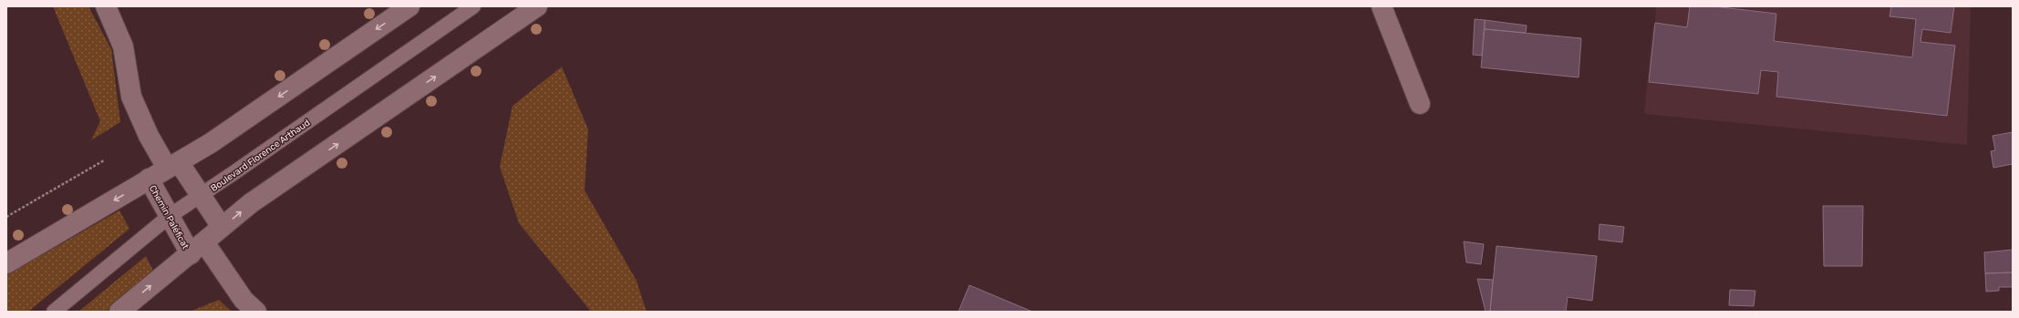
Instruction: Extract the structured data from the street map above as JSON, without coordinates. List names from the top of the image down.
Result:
{
  "streets": {
    "street": ["Chemin Paléficat"],
    "lane": ["Boulevard Florence Arthaud"]
  },
  "crossings": [
    ["Boulevard Florence Arthaud", "Chemin Paléficat"]
  ]
}
